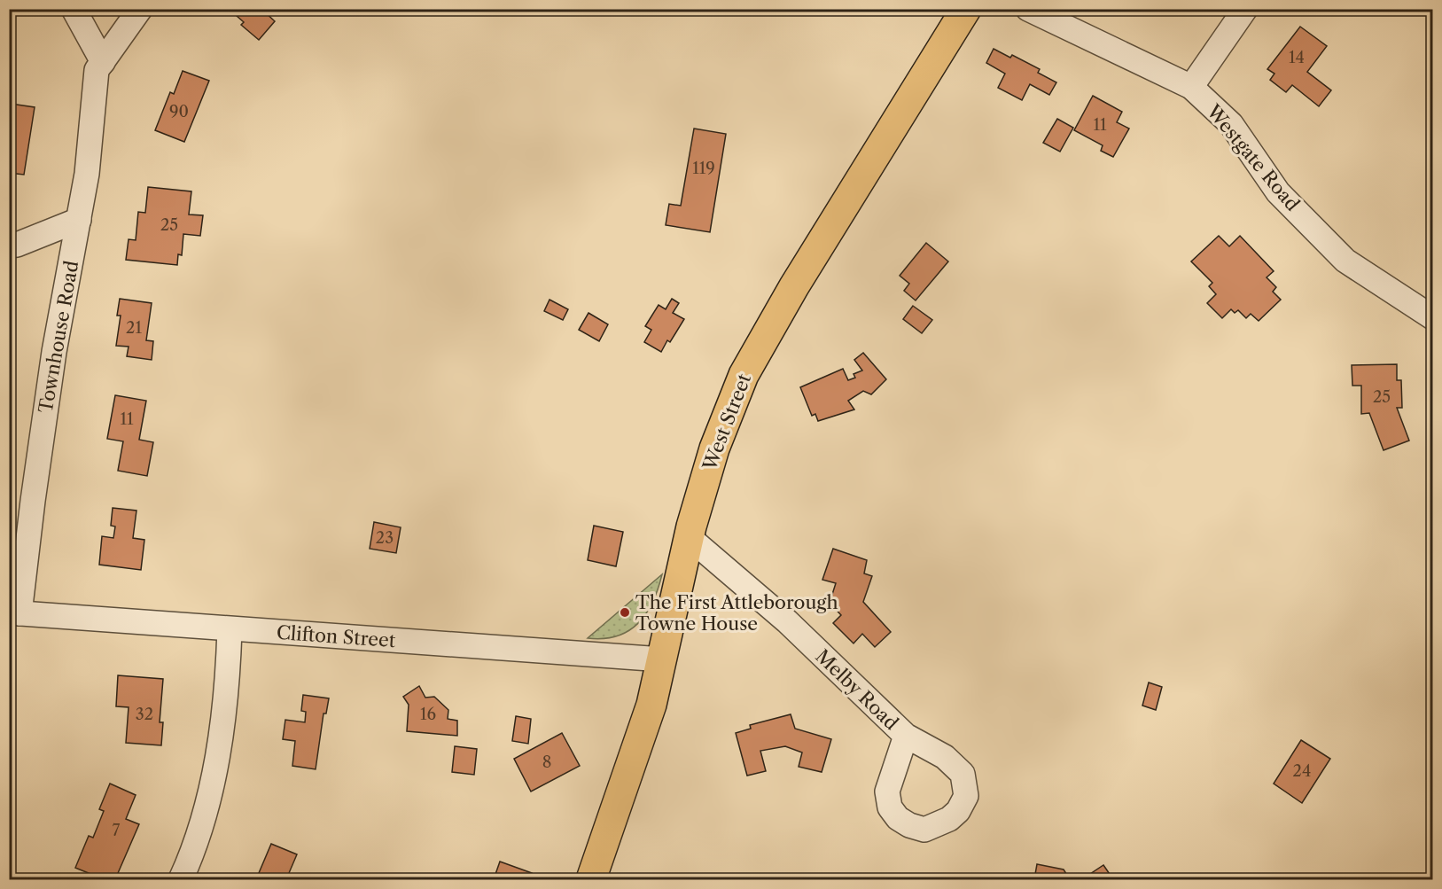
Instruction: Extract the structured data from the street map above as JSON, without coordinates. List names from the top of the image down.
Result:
{
  "streets": {
    "main road": ["West Street"],
    "street": [
      "Westgate Road",
      "Townhouse Road",
      "Clifton Street",
      "Melby Road"
    ]
  },
  "crossings": [
    ["Townhouse Road", "Clifton Street"],
    ["West Street", "Clifton Street"],
    ["West Street", "Melby Road"]
  ],
  "places": ["The First Attleborough Towne House"],
  "house_numbers": [
    "14",
    "90",
    "11",
    "119",
    "25",
    "21",
    "25",
    "11",
    "23",
    "32",
    "16",
    "8",
    "24",
    "7"
  ]
}
